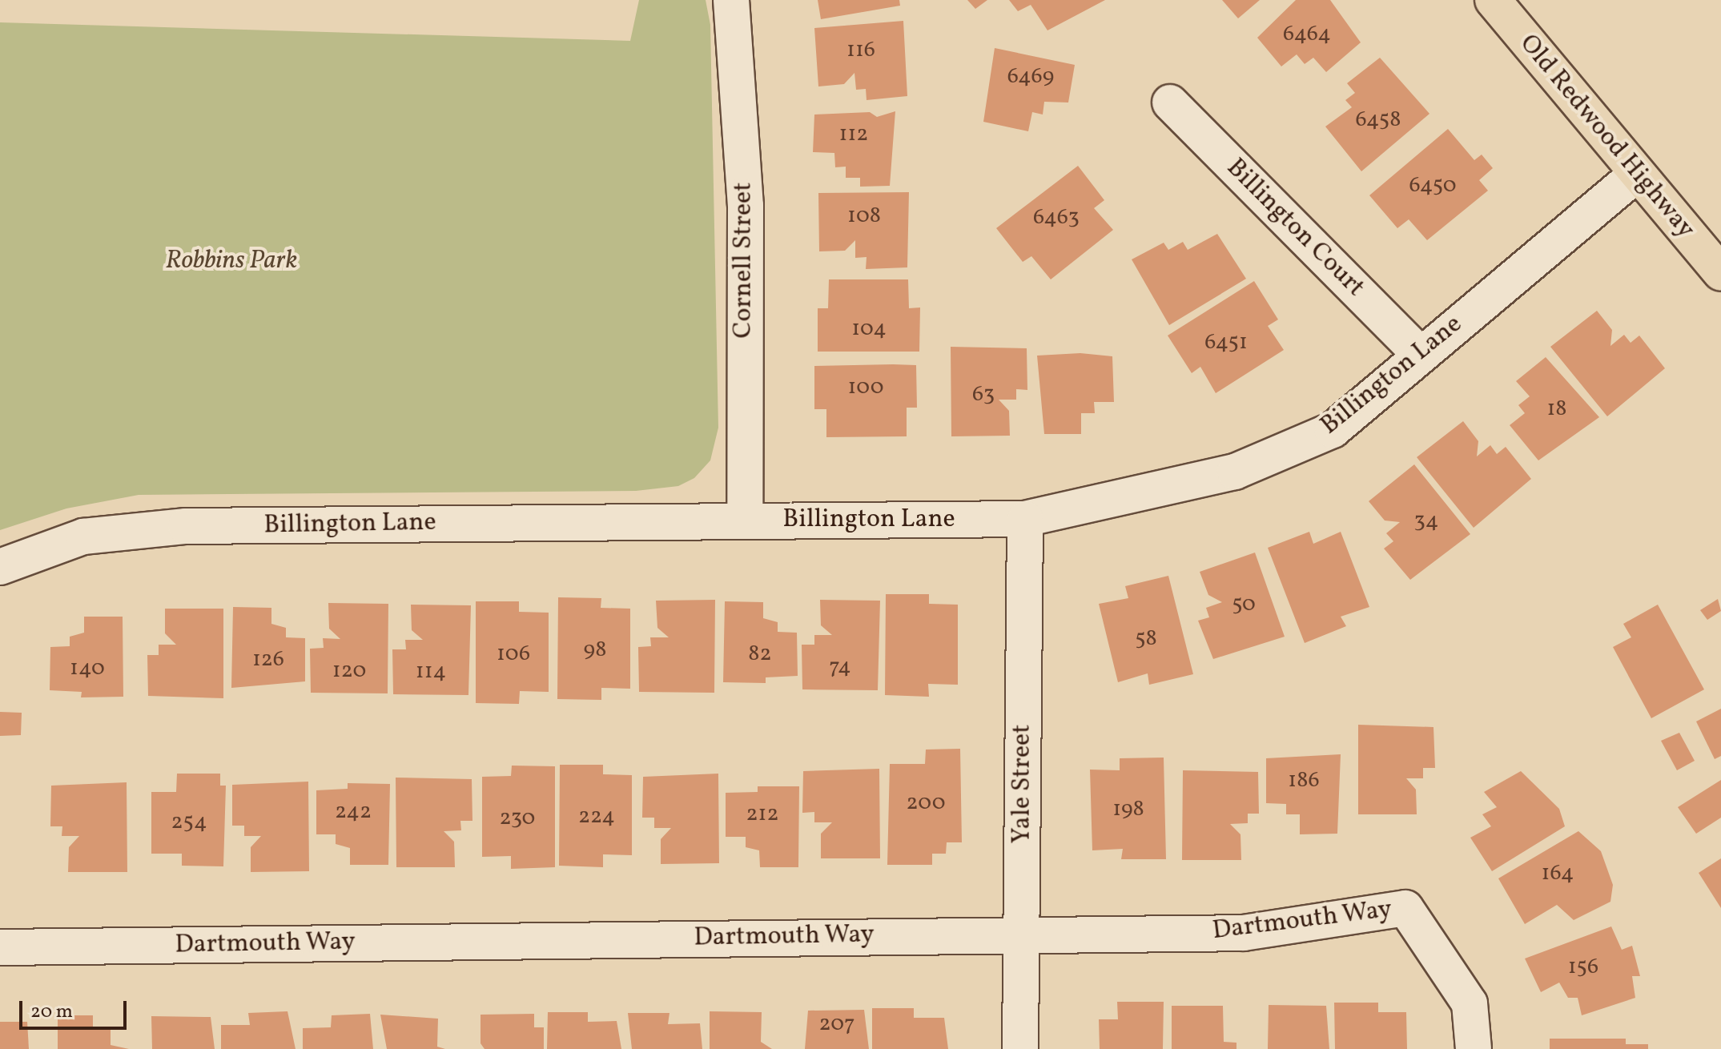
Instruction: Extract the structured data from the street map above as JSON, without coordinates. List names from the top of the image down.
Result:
{
  "streets": {
    "main road": ["Old Redwood Highway"],
    "street": [
      "Billington Court",
      "Cornell Street",
      "Billington Lane",
      "Yale Street",
      "Dartmouth Way"
    ]
  },
  "crossings": [
    ["Old Redwood Highway", "Billington Lane"],
    ["Billington Court", "Billington Lane"],
    ["Cornell Street", "Billington Lane"],
    ["Billington Lane", "Yale Street"],
    ["Yale Street", "Dartmouth Way"]
  ],
  "parks": ["Robbins Park"],
  "house_numbers": [
    "6464",
    "116",
    "6469",
    "6458",
    "112",
    "6450",
    "108",
    "6463",
    "104",
    "6451",
    "100",
    "63",
    "18",
    "34",
    "50",
    "58",
    "98",
    "106",
    "82",
    "126",
    "74",
    "140",
    "120",
    "114",
    "186",
    "200",
    "198",
    "242",
    "212",
    "224",
    "230",
    "254",
    "164",
    "156",
    "207"
  ],
  "scale_bar": "20 m"
}
